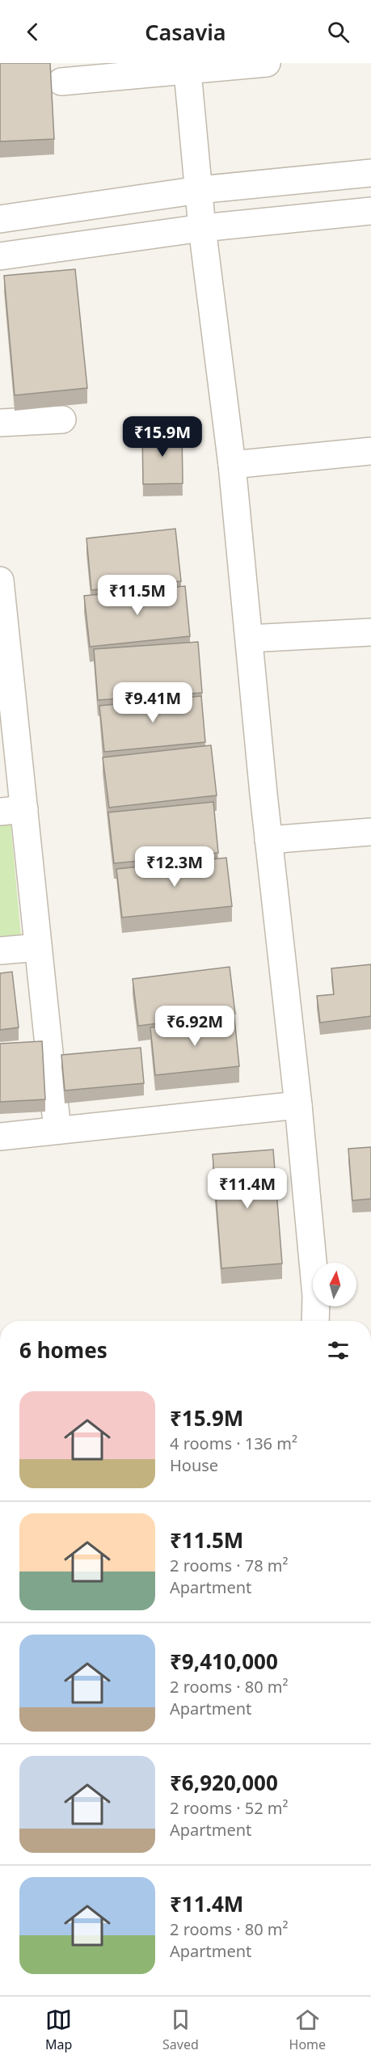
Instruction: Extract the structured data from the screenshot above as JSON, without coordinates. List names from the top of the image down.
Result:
{
  "north": "top",
  "page": {
    "header": "Casavia",
    "price": [
      "₹15.9M",
      "₹11.5M",
      "₹9.41M",
      "₹12.3M",
      "₹6.92M",
      "₹11.4M"
    ],
    "heading": "6 homes",
    "list": [
      {
        "name": "₹15.9M",
        "note": "4 rooms · 136 m² · House"
      },
      {
        "name": "₹11.5M",
        "note": "2 rooms · 78 m² · Apartment"
      },
      {
        "name": "₹9,410,000",
        "note": "2 rooms · 80 m² · Apartment"
      },
      {
        "name": "₹6,920,000",
        "note": "2 rooms · 52 m² · Apartment"
      },
      {
        "name": "₹11.4M",
        "note": "2 rooms · 80 m² · Apartment"
      }
    ],
    "tabs": ["Map", "Saved", "Home"]
  }
}
